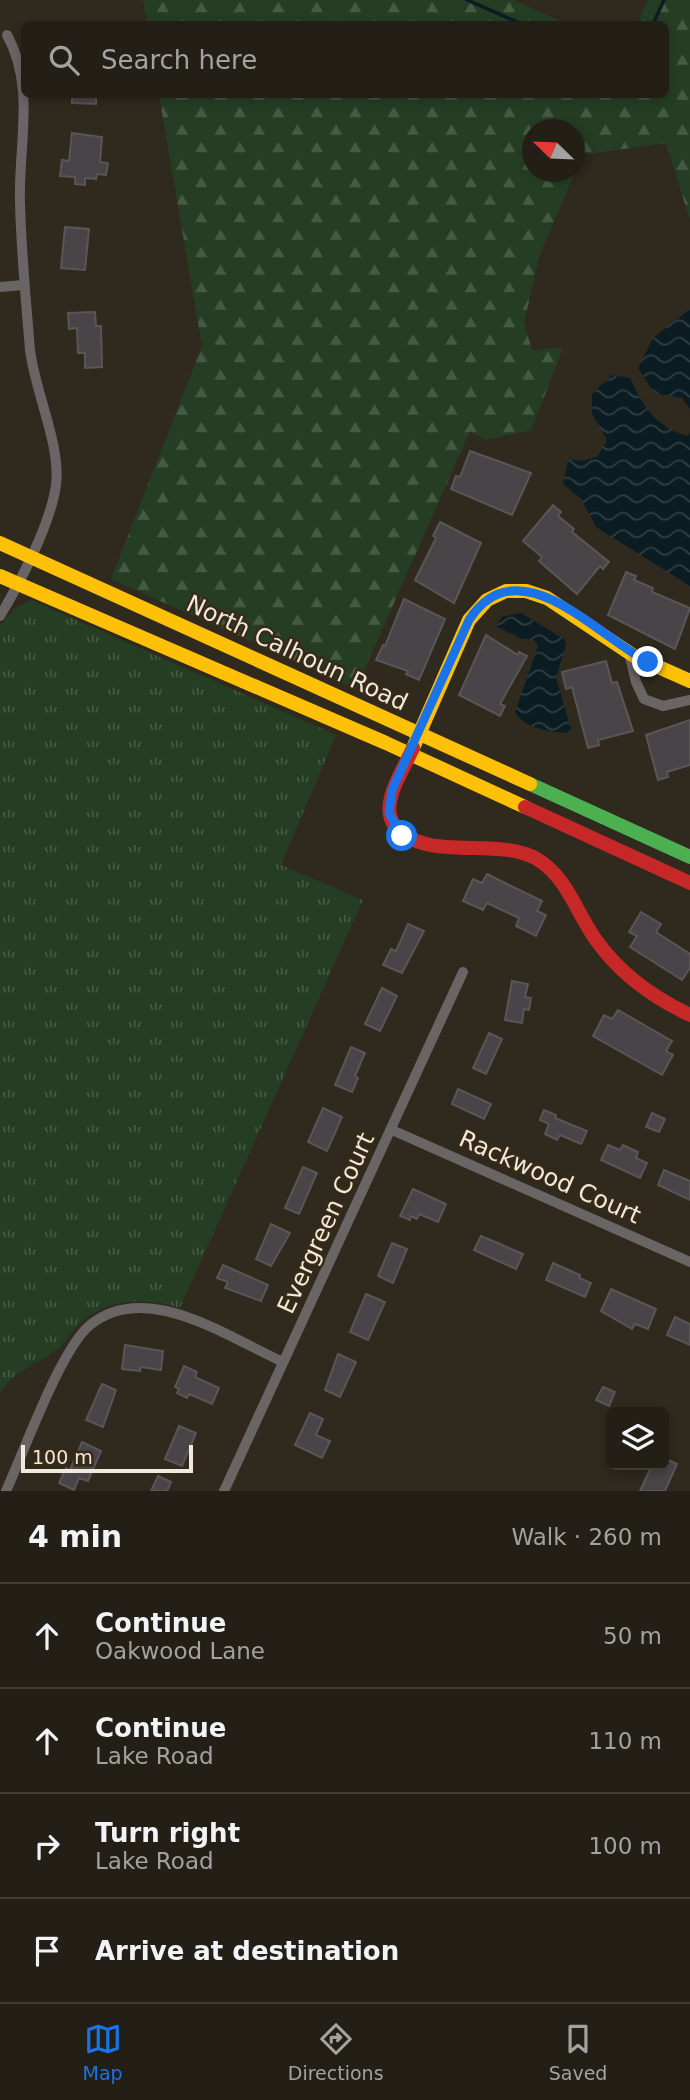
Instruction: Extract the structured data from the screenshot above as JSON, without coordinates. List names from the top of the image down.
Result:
{
  "streets": {
    "main road": ["North Calhoun Road"],
    "street": ["Rackwood Court", "Evergreen Court"]
  },
  "crossings": [
    ["Rackwood Court", "Evergreen Court"]
  ],
  "scale_bar": "100 m",
  "north": "top left",
  "page": {
    "search": "Search here",
    "scale": "100 m",
    "heading": ["4 min", "Walk · 260 m"],
    "list": [
      ["Continue", "Oakwood Lane", "50 m"],
      ["Continue", "Lake Road", "110 m"],
      ["Turn right", "Lake Road", "100 m"],
      "Arrive at destination"
    ],
    "nav": ["Map", "Directions", "Saved"]
  }
}
